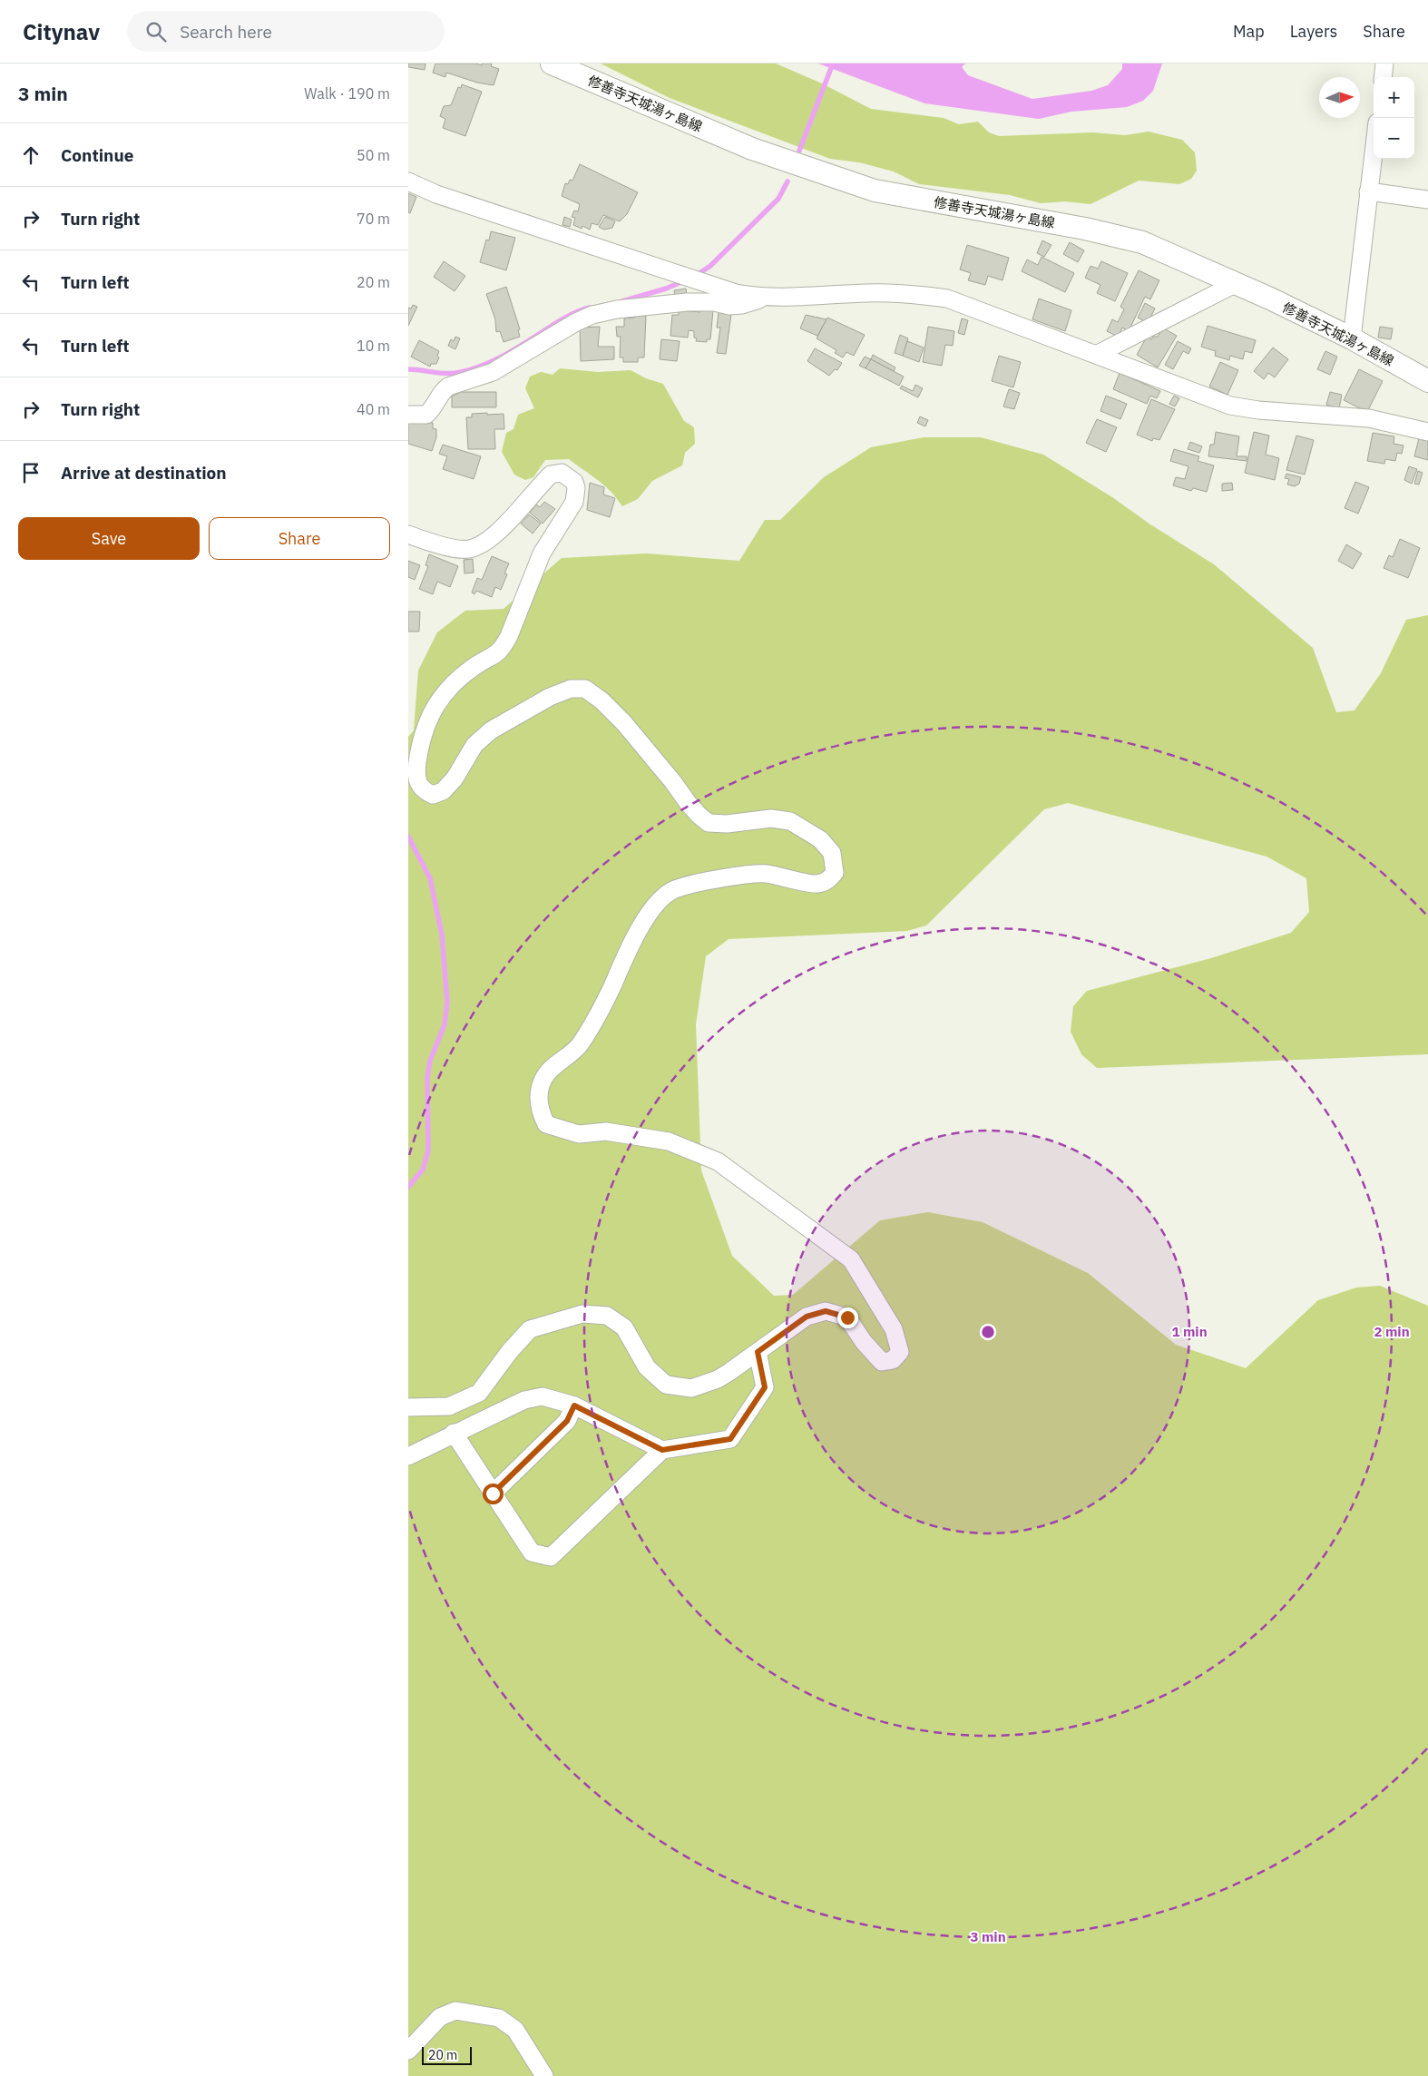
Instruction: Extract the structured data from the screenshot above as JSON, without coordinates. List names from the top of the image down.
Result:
{
  "streets": {
    "main road": ["修善寺天城湯ヶ島線"]
  },
  "scale_bar": "20 m",
  "north": "right",
  "page": {
    "header": "Citynav",
    "search": "Search here",
    "nav": ["Map", "Layers", "Share"],
    "heading": ["3 min", "Walk · 190 m"],
    "map_buttons": ["+", "−"],
    "list": [
      ["Continue", "50 m"],
      ["Turn right", "70 m"],
      ["Turn left", "20 m"],
      ["Turn left", "10 m"],
      ["Turn right", "40 m"],
      "Arrive at destination"
    ],
    "buttons": ["Save", "Share"],
    "scale": "20 m"
  },
  "rings": ["1 min", "2 min", "3 min"]
}
